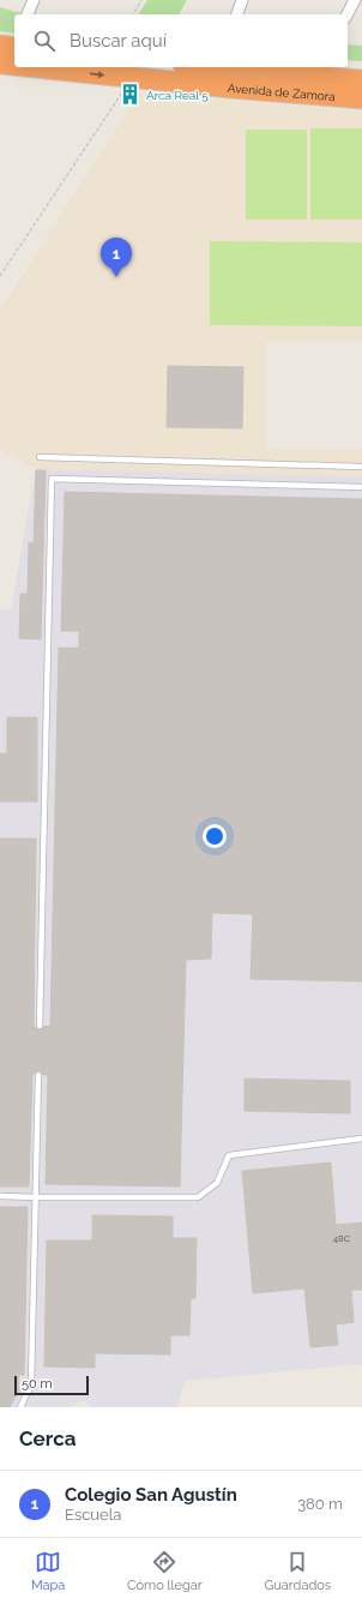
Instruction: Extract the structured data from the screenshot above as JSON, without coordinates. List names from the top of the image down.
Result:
{
  "streets": {
    "highway": ["Avenida de Zamora"]
  },
  "places": {
    "building": ["Arca Real 5"]
  },
  "house_numbers": ["48C"],
  "scale_bar": "50 m",
  "page": {
    "search": "Buscar aquí",
    "pins": "1",
    "scale": "50 m",
    "heading": "Cerca",
    "list": [
      {
        "mark": "1",
        "name": "Colegio San Agustín",
        "note": "Escuela",
        "value": "380 m"
      }
    ],
    "nav": ["Mapa", "Cómo llegar", "Guardados"]
  }
}
